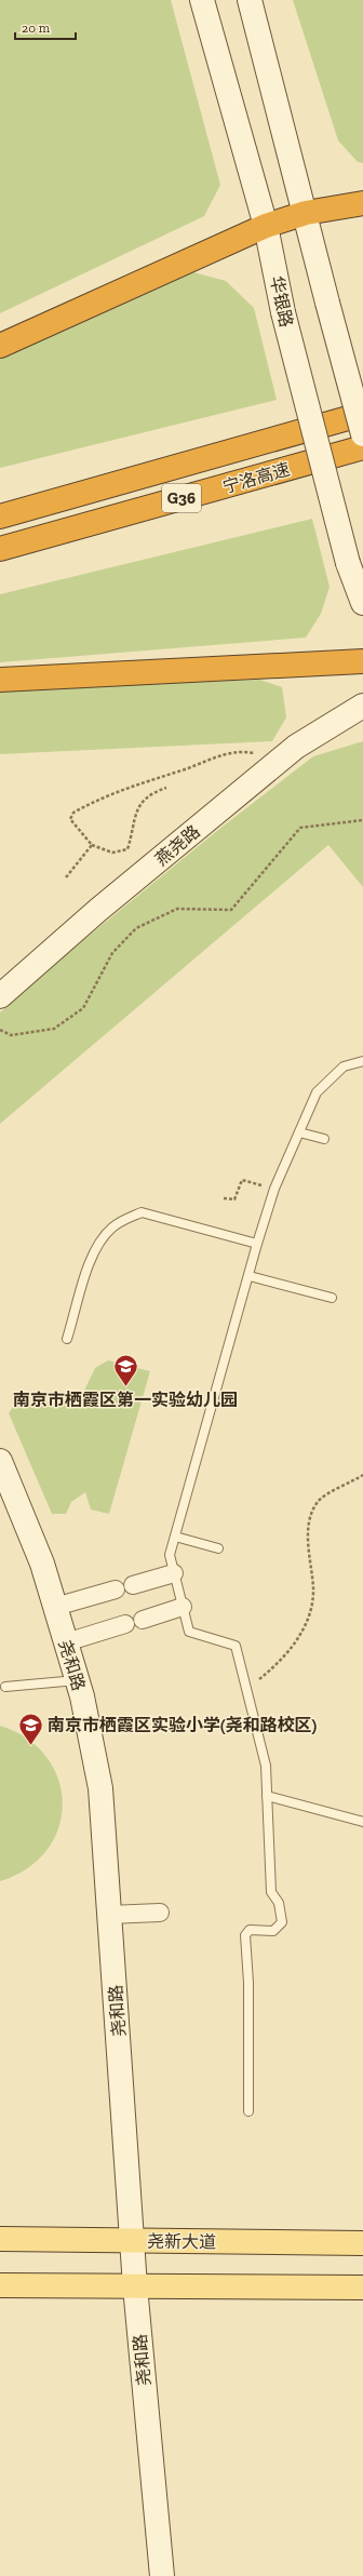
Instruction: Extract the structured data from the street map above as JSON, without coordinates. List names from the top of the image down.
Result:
{
  "streets": {
    "highway": ["宁洛高速", "G36"],
    "main road": [
      "华银路",
      "燕尧路",
      "尧和路",
      "尧新大道"
    ]
  },
  "crossings": [
    ["尧和路", "尧新大道"]
  ],
  "places": {
    "school or university": ["南京市栖霞区第一实验幼儿园", "南京市栖霞区实验小学(尧和路校区)"]
  },
  "scale_bar": "20 m"
}
